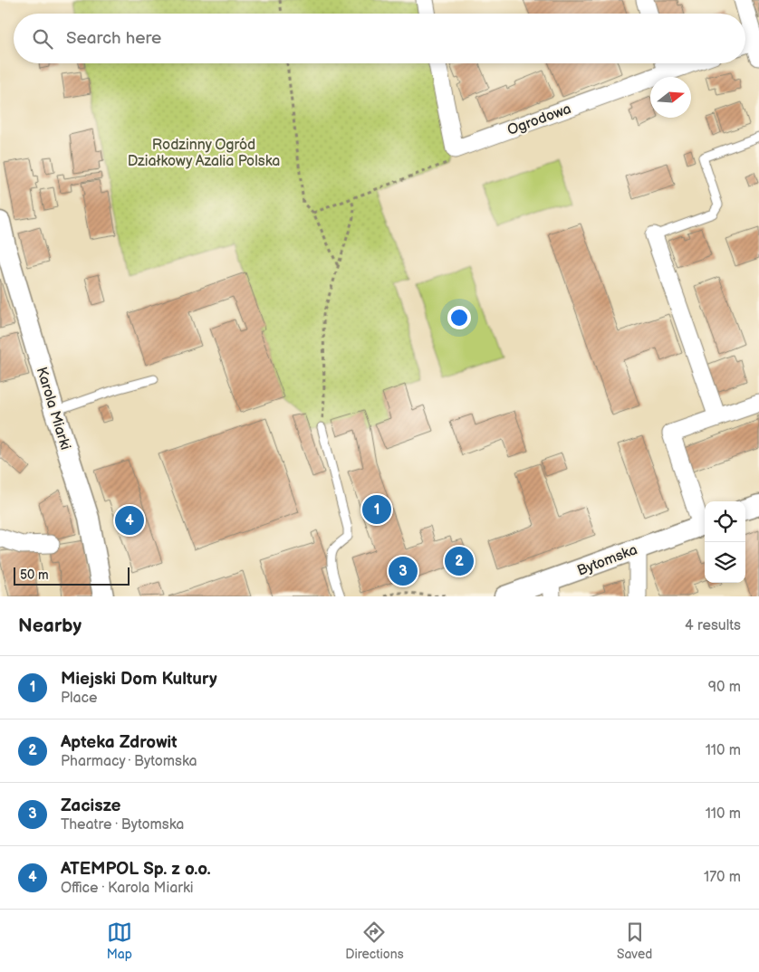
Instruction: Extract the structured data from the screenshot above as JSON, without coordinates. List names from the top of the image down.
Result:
{
  "streets": {
    "street": ["Ogrodowa", "Karola Miarki", "Bytomska"]
  },
  "parks": ["Rodzinny Ogród Działkowy Azalia Polska"],
  "scale_bar": "50 m",
  "north": "right",
  "page": {
    "search": "Search here",
    "pins": [
      "1",
      "4",
      "2",
      "3"
    ],
    "scale": "50 m",
    "heading": ["Nearby", "4 results"],
    "list": [
      {
        "mark": "1",
        "name": "Miejski Dom Kultury",
        "note": "Place",
        "value": "90 m"
      },
      {
        "mark": "2",
        "name": "Apteka Zdrowit",
        "note": "Pharmacy · Bytomska",
        "value": "110 m"
      },
      {
        "mark": "3",
        "name": "Zacisze",
        "note": "Theatre · Bytomska",
        "value": "110 m"
      },
      {
        "mark": "4",
        "name": "ATEMPOL Sp. z o.o.",
        "note": "Office · Karola Miarki",
        "value": "170 m"
      }
    ],
    "nav": ["Map", "Directions", "Saved"]
  }
}
